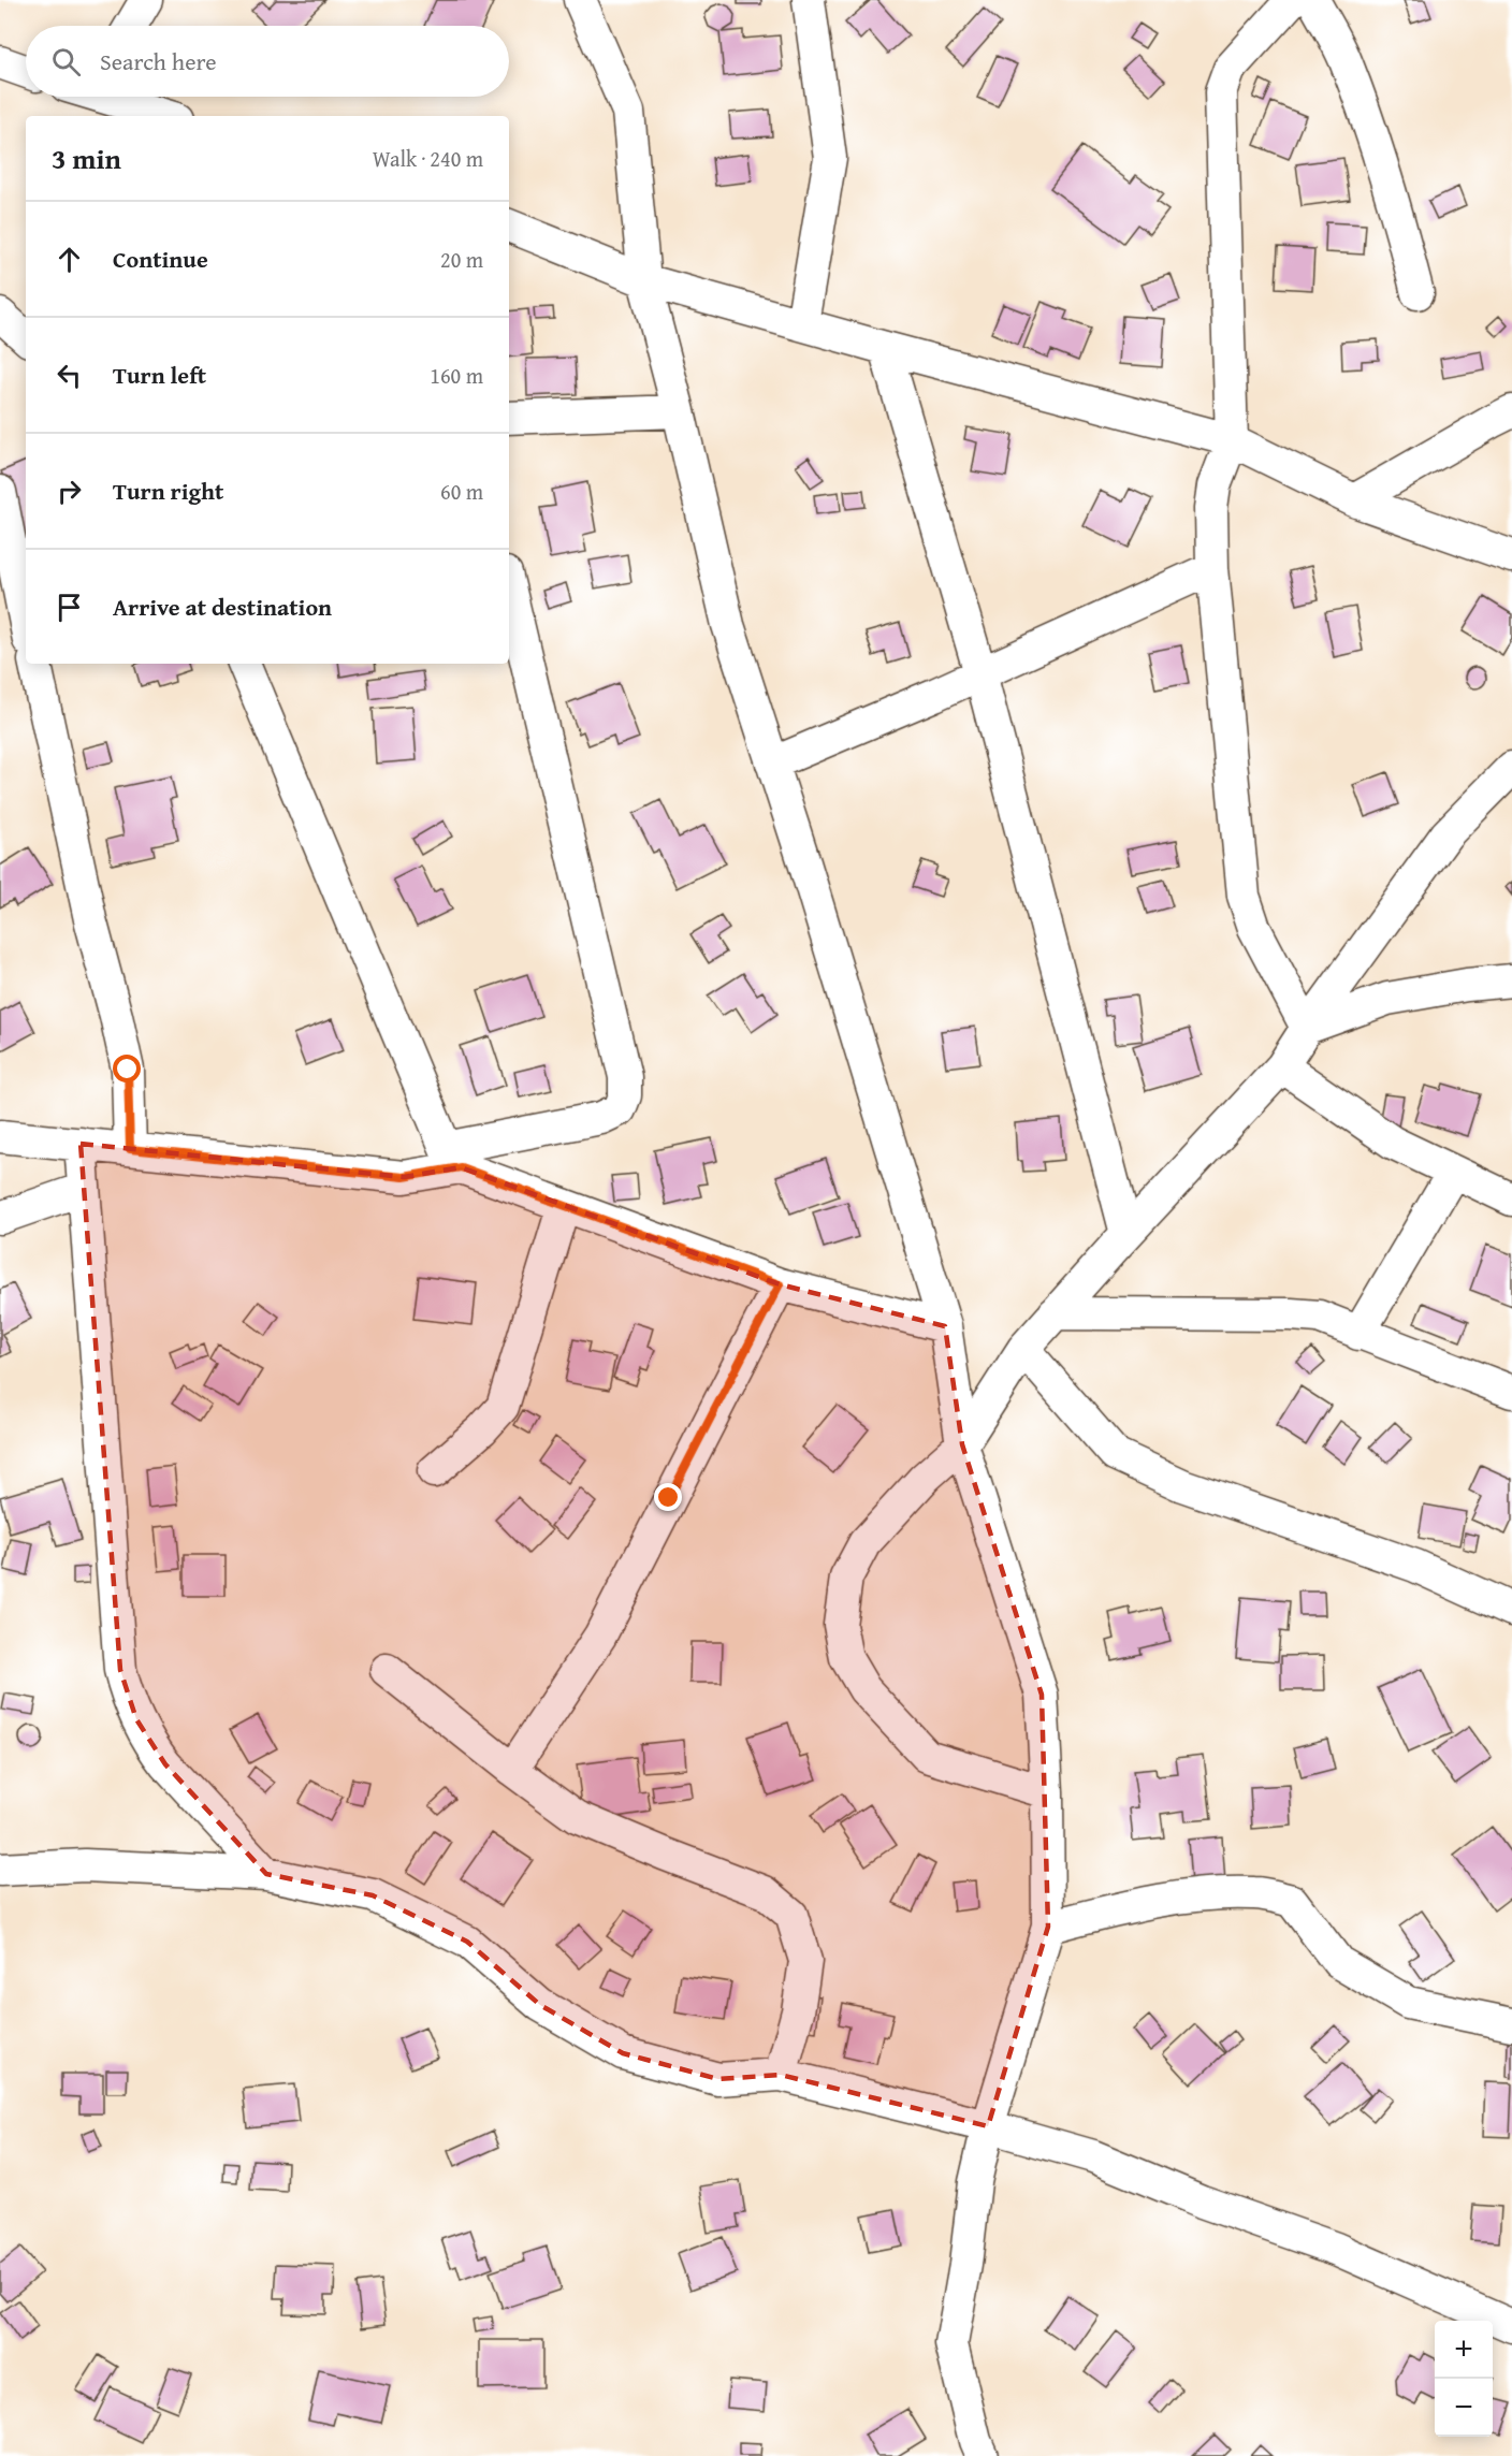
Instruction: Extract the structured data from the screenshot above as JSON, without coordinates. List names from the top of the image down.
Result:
{
  "page": {
    "search": "Search here",
    "heading": ["3 min", "Walk · 240 m"],
    "list": [
      ["Continue", "20 m"],
      ["Turn left", "160 m"],
      ["Turn right", "60 m"],
      "Arrive at destination"
    ],
    "map_buttons": ["+", "−"]
  }
}
